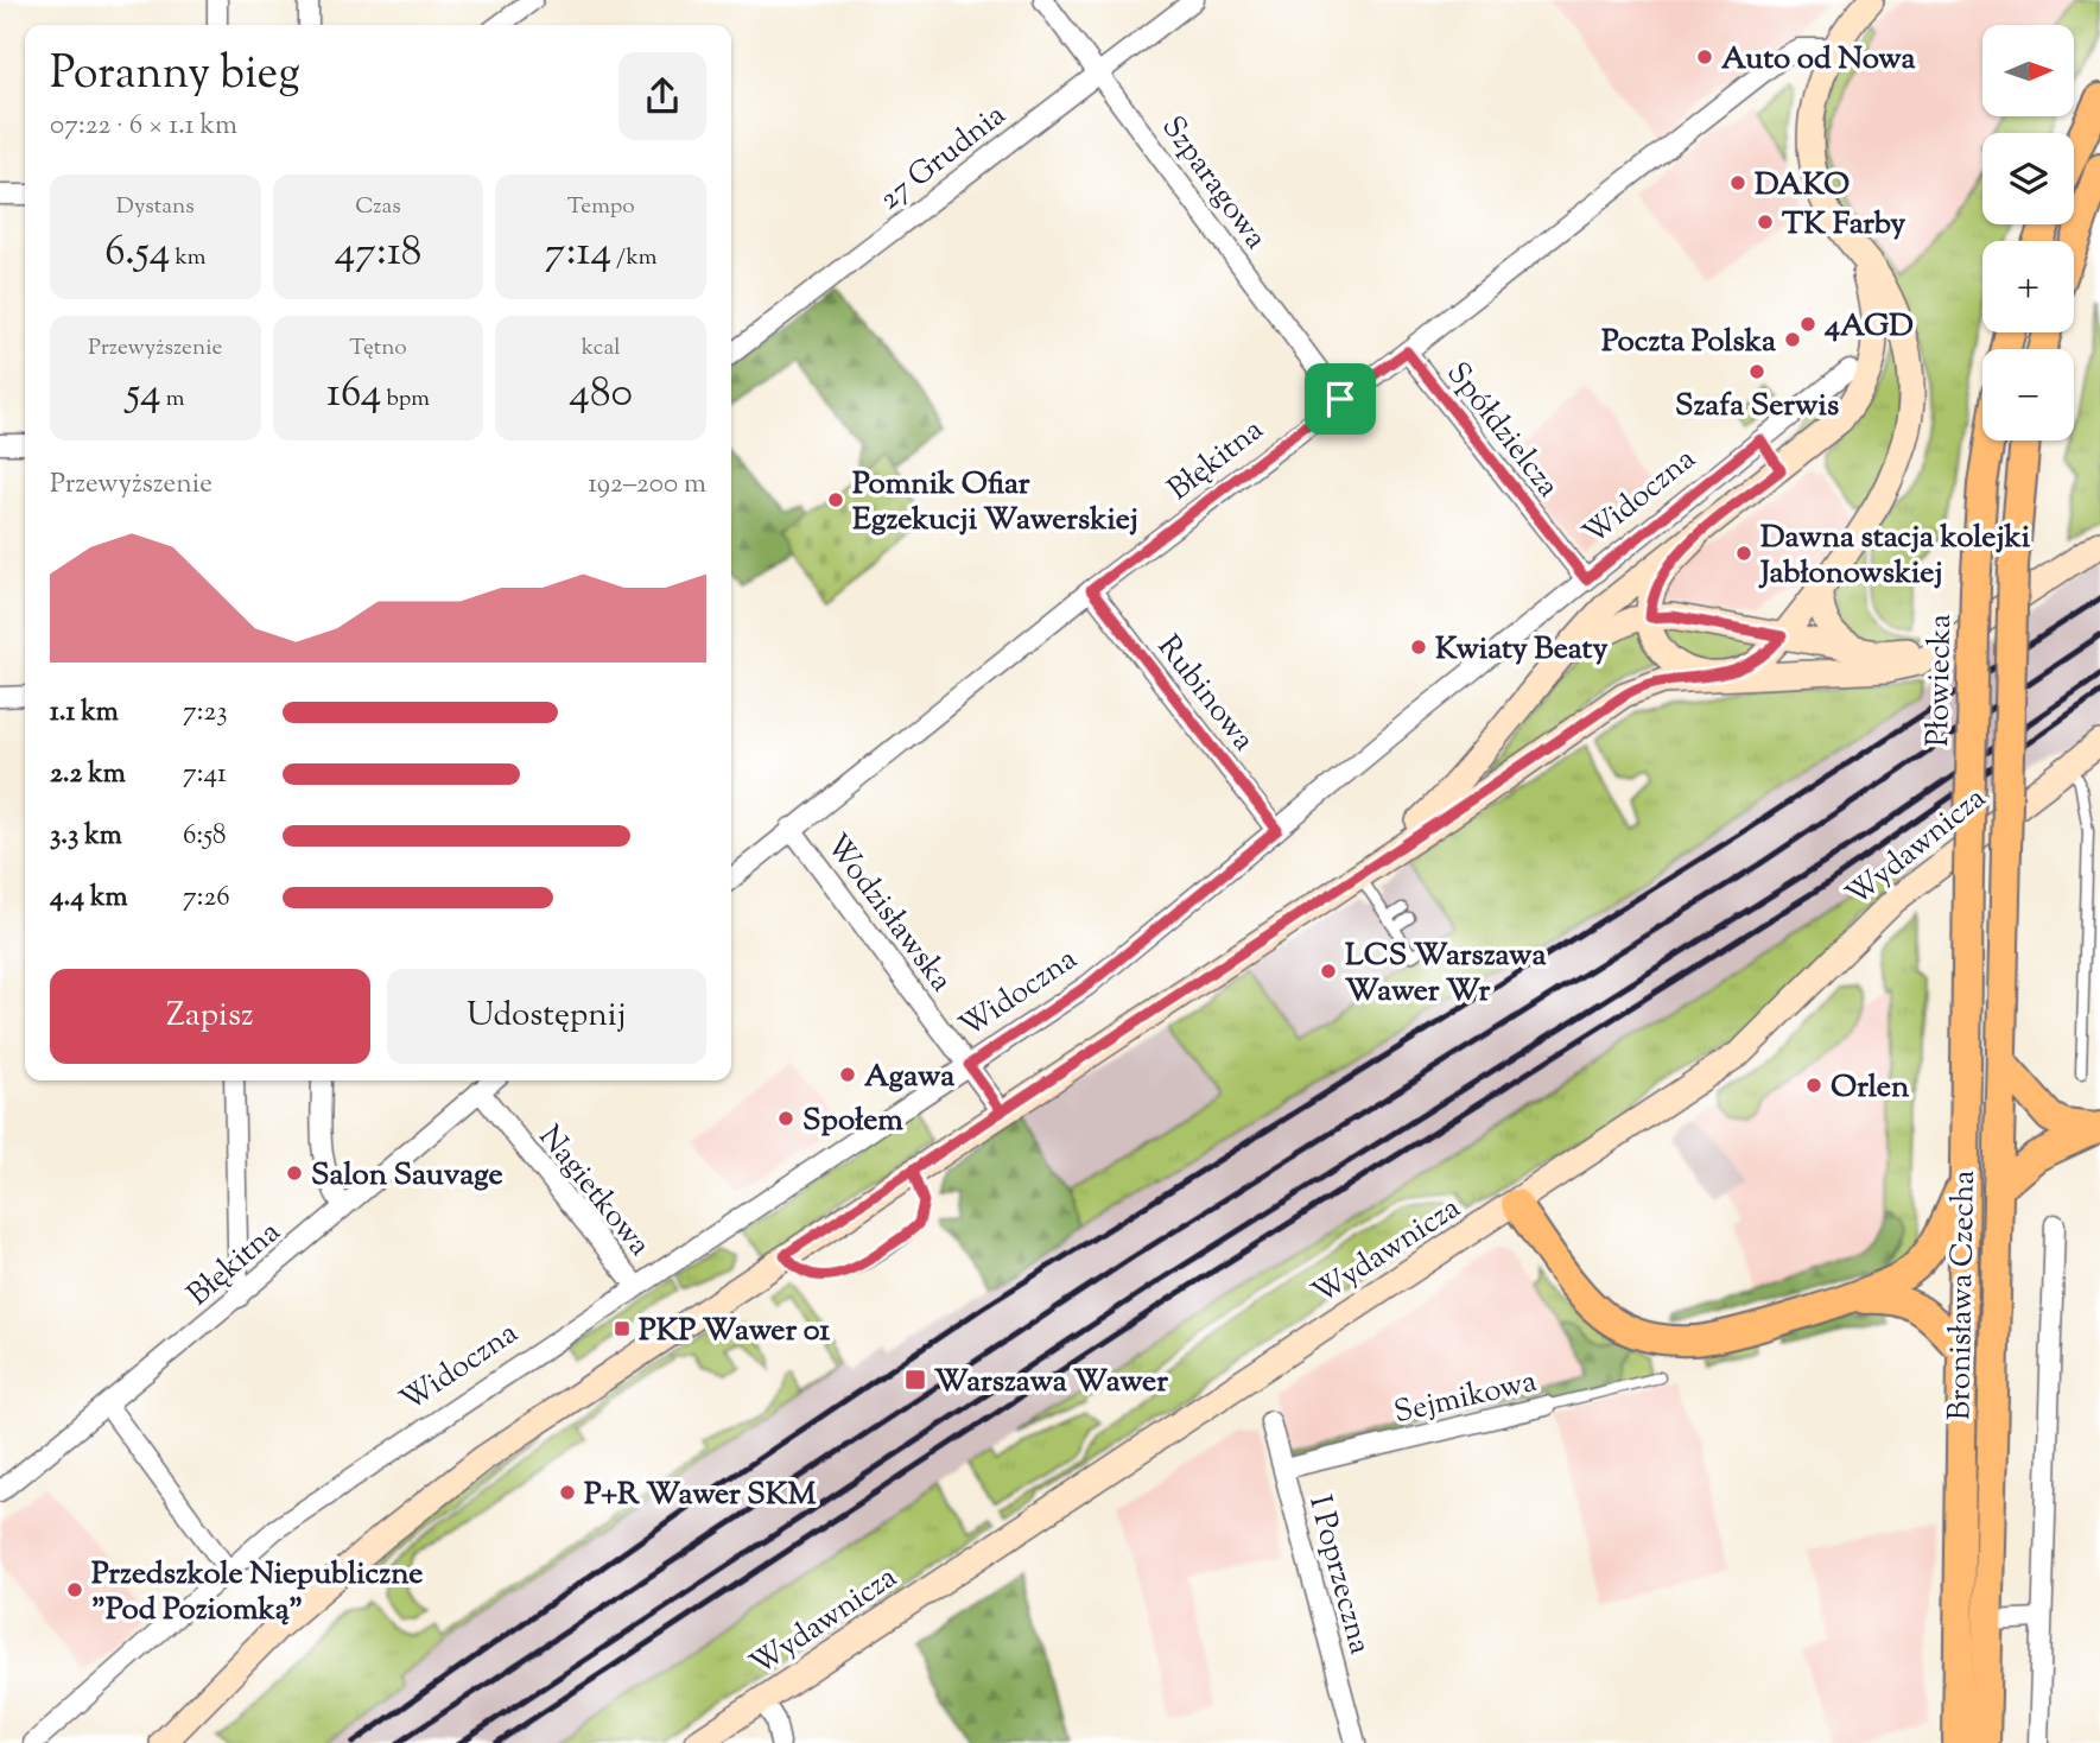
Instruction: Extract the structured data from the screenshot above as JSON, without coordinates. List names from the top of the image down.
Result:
{
  "streets": {
    "main road": [
      "Widoczna",
      "Płowiecka",
      "Wydawnicza",
      "Bronisława Czecha"
    ],
    "street": [
      "27 Grudnia",
      "Szparagowa",
      "Spółdzielcza",
      "Błękitna",
      "Rubinowa",
      "Wodzisławska",
      "Nagietkowa",
      "Sejmikowa",
      "I Poprzeczna"
    ]
  },
  "crossings": [
    ["27 Grudnia", "Szparagowa"],
    ["Szparagowa", "Błękitna"],
    ["Spółdzielcza", "Błękitna"],
    ["Spółdzielcza", "Widoczna"],
    ["Błękitna", "Widoczna"],
    ["Błękitna", "Rubinowa"],
    ["Błękitna", "Wodzisławska"],
    ["Błękitna", "Nagietkowa"],
    ["Widoczna", "Rubinowa"],
    ["Widoczna", "Wodzisławska"],
    ["Widoczna", "Nagietkowa"],
    ["Płowiecka", "Bronisława Czecha"],
    ["Sejmikowa", "I Poprzeczna"]
  ],
  "places": {
    "other": [
      "Auto od Nowa",
      "DAKO",
      "TK Farby",
      "4AGD",
      "Poczta Polska",
      "Szafa Serwis",
      "Pomnik Ofiar Egzekucji Wawerskiej",
      "Dawna stacja kolejki Jabłonowskiej",
      "Kwiaty Beaty",
      "LCS Warszawa Wawer Wr",
      "Agawa",
      "Orlen",
      "Społem",
      "Salon Sauvage",
      "P+R Wawer SKM",
      "Przedszkole Niepubliczne \"Pod Poziomką\""
    ],
    "transit": ["PKP Wawer 01", "Warszawa Wawer"]
  },
  "north": "right",
  "page": {
    "map_buttons": ["+", "−"],
    "heading": ["Poranny bieg", "07:22 · 6 × 1.1 km"],
    "stats": [
      ["Dystans", "6.54 km"],
      ["Czas", "47:18"],
      ["Tempo", "7:14 /km"],
      ["Przewyższenie", "54 m"],
      ["Tętno", "164 bpm"],
      ["kcal", "480"]
    ],
    "chart": ["Przewyższenie", "192–200 m"],
    "list": [
      {
        "name": "1.1 km",
        "note": "7:23"
      },
      {
        "name": "2.2 km",
        "note": "7:41"
      },
      {
        "name": "3.3 km",
        "note": "6:58"
      },
      {
        "name": "4.4 km",
        "note": "7:26"
      }
    ],
    "buttons": ["Zapisz", "Udostępnij"]
  }
}
